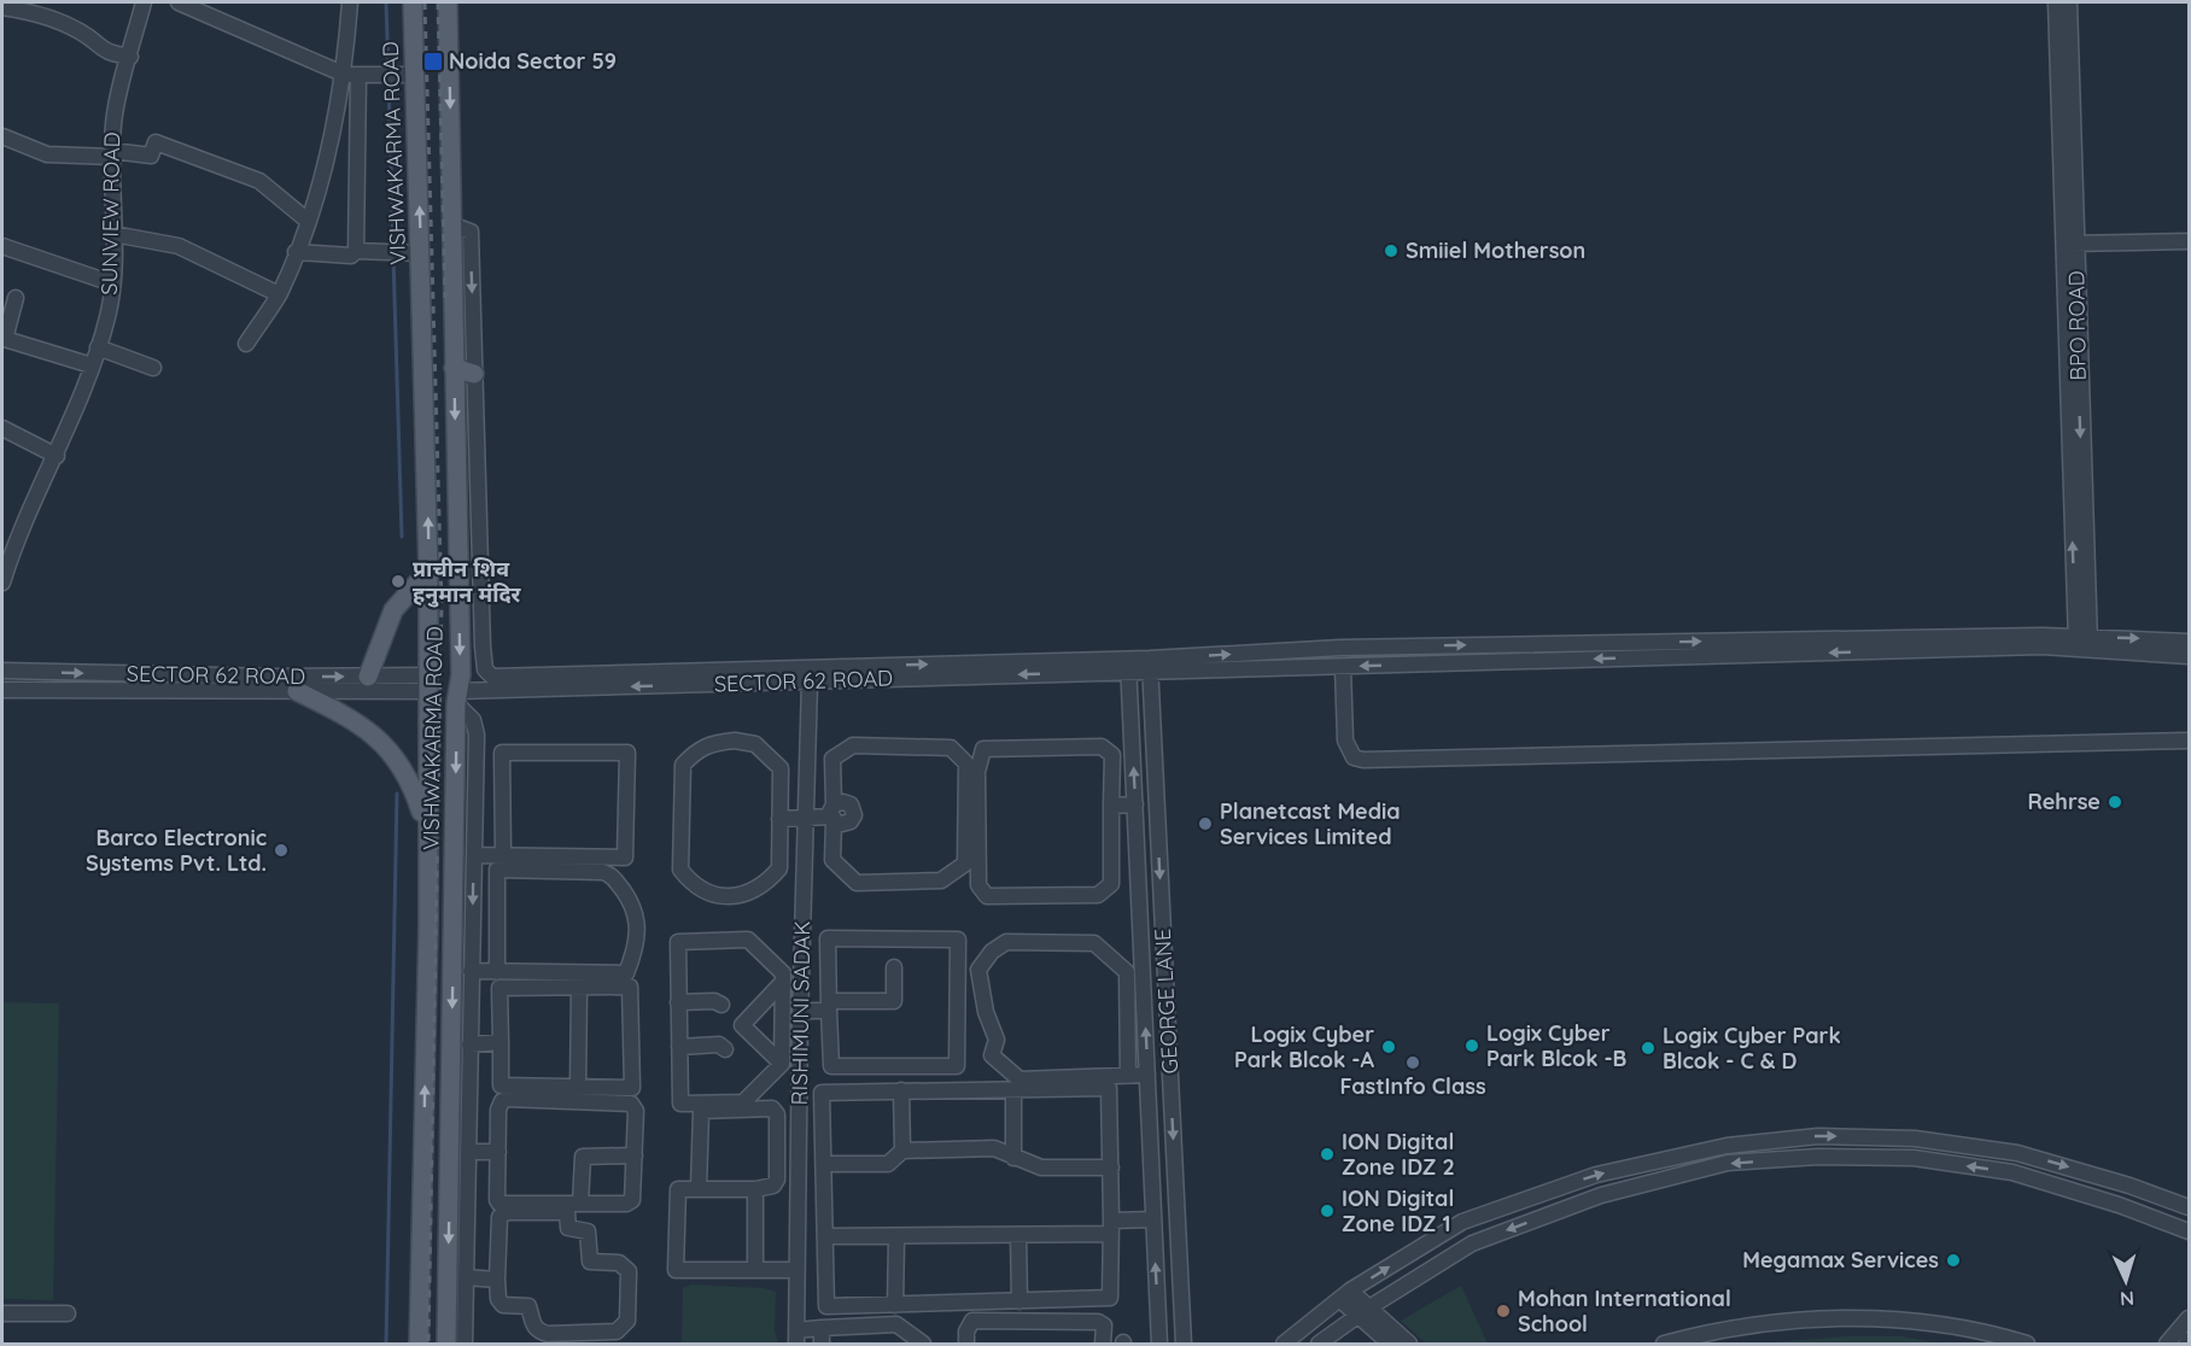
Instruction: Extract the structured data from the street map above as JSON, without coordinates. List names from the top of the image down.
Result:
{
  "streets": {
    "main road": ["VISHWAKARMA ROAD"],
    "street": [
      "SUNVIEW ROAD",
      "BPO ROAD",
      "SECTOR 62 ROAD",
      "GEORGE LANE",
      "RISHIMUNI SADAK"
    ]
  },
  "crossings": [
    ["VISHWAKARMA ROAD", "SECTOR 62 ROAD"],
    ["SECTOR 62 ROAD", "GEORGE LANE"],
    ["SECTOR 62 ROAD", "RISHIMUNI SADAK"]
  ],
  "places": {
    "transit": ["Noida Sector 59"],
    "other": [
      "Smiiel Motherson",
      "प्राचीन शिव हनुमान मंदिर",
      "Rehrse",
      "Planetcast Media Services Limited",
      "Barco Electronic Systems Pvt. Ltd.",
      "Logix Cyber Park Blcok -B",
      "Logix Cyber Park Blcok -A",
      "Logix Cyber Park Blcok - C & D",
      "FastInfo Class",
      "ION Digital Zone IDZ 2",
      "ION Digital Zone IDZ 1",
      "Megamax Services",
      "Mohan International School"
    ]
  },
  "north": "bottom"
}
